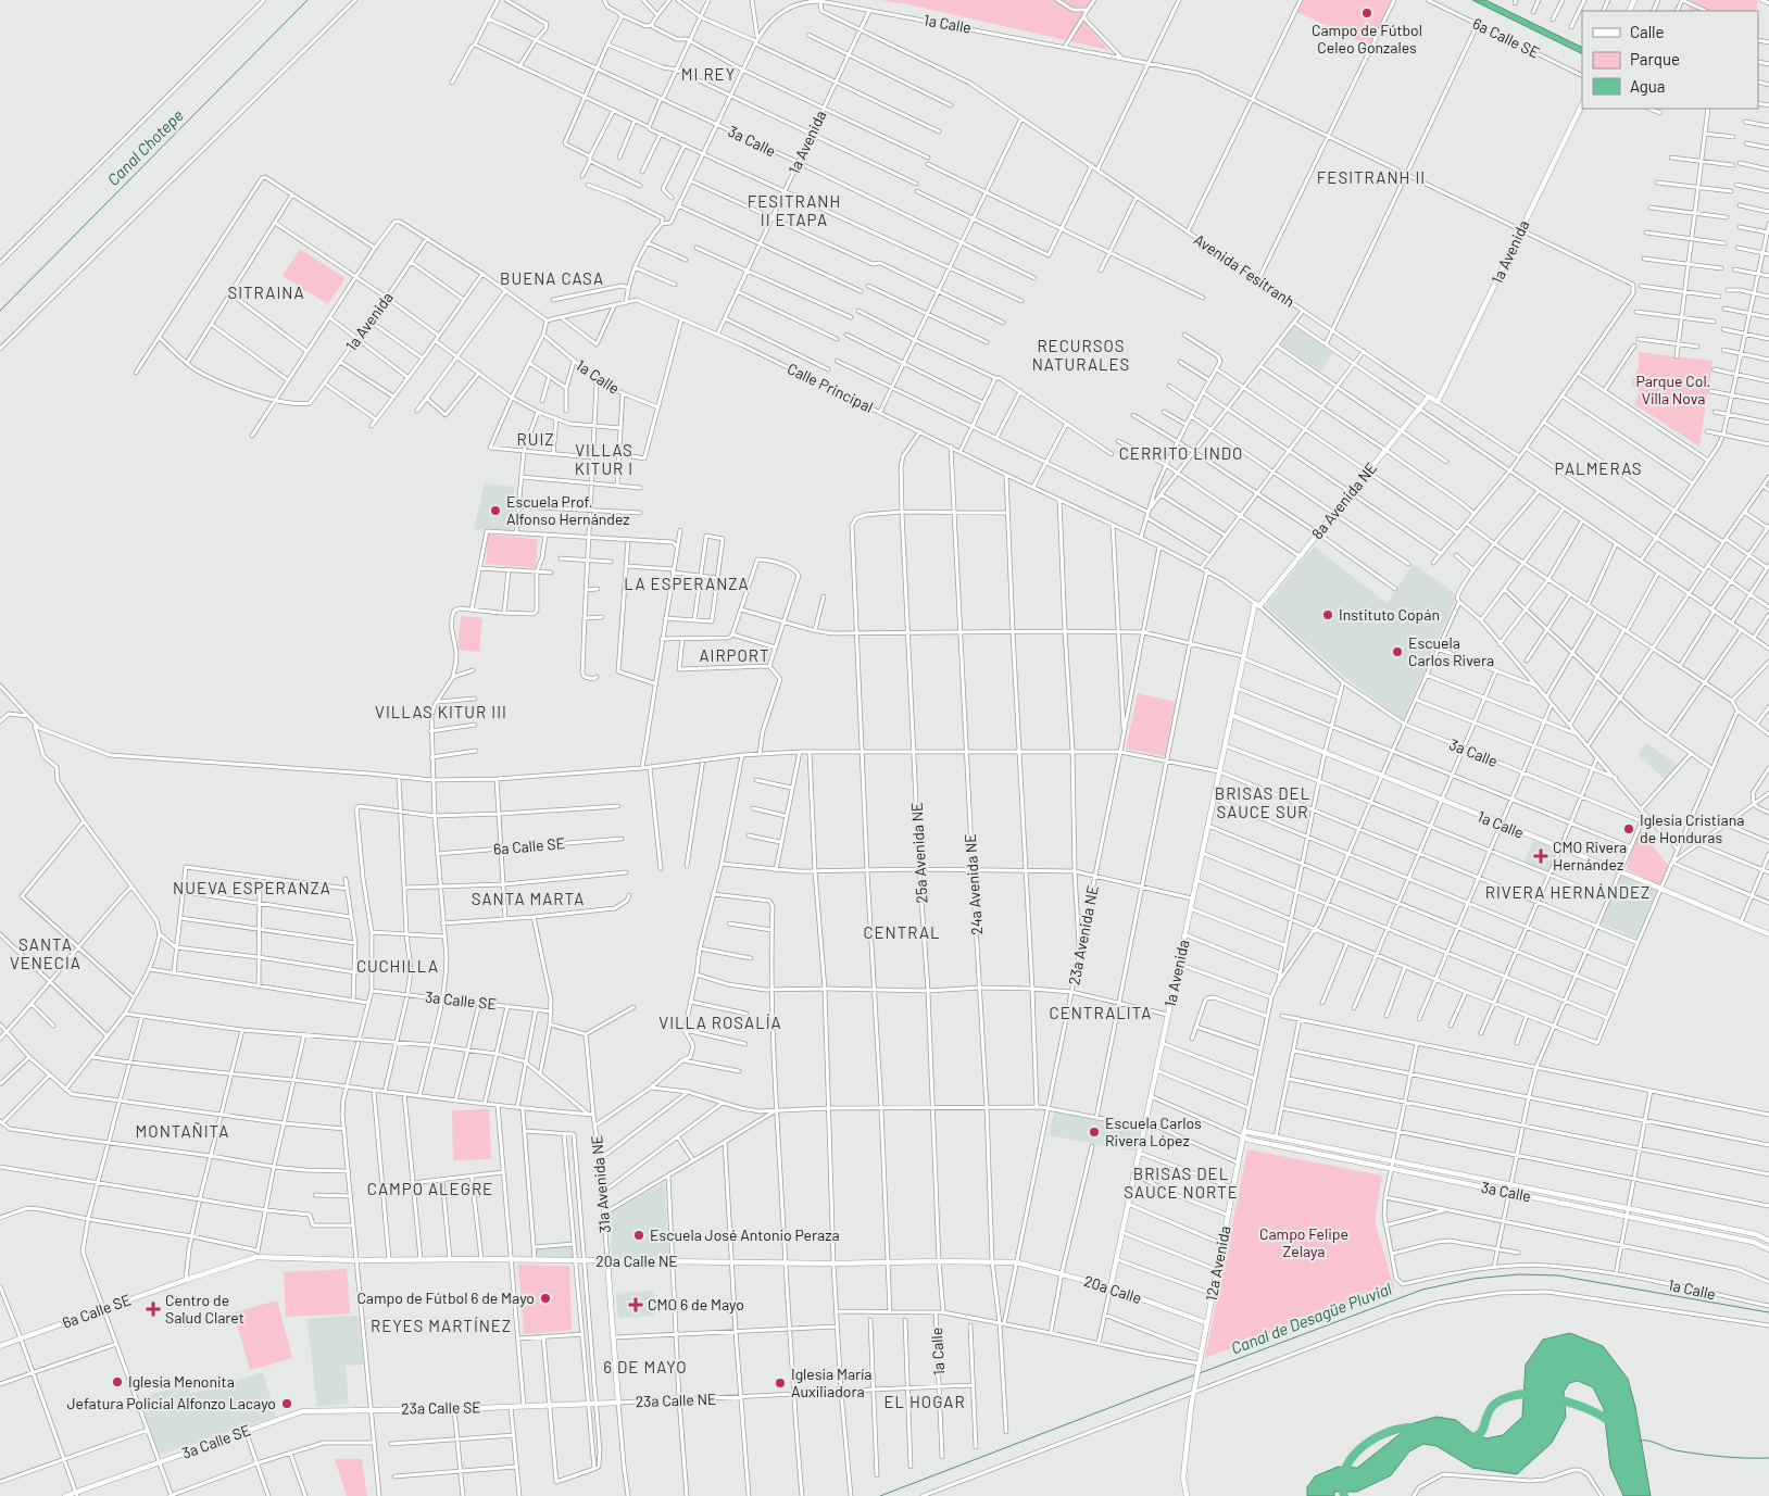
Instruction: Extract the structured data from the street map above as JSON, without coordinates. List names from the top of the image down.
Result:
{
  "streets": {
    "street": [
      "1a Calle",
      "6a Calle SE",
      "3a Calle",
      "1a Avenida",
      "Avenida Fesitranh",
      "Calle Principal",
      "8a Avenida NE",
      "25a Avenida NE",
      "24a Avenida NE",
      "23a Avenida NE",
      "3a Calle SE",
      "31a Avenida NE",
      "20a Calle NE",
      "12a Avenida",
      "20a Calle",
      "23a Calle NE",
      "23a Calle SE"
    ]
  },
  "crossings": [
    ["1a Calle", "3a Calle"],
    ["1a Calle", "1a Avenida"],
    ["1a Calle", "Avenida Fesitranh"],
    ["6a Calle SE", "20a Calle NE"],
    ["3a Calle", "1a Avenida"],
    ["3a Calle", "Calle Principal"],
    ["3a Calle", "12a Avenida"],
    ["1a Avenida", "Avenida Fesitranh"],
    ["1a Avenida", "Calle Principal"],
    ["1a Avenida", "8a Avenida NE"],
    ["1a Avenida", "20a Calle"],
    ["Avenida Fesitranh", "8a Avenida NE"],
    ["Calle Principal", "8a Avenida NE"],
    ["Calle Principal", "25a Avenida NE"],
    ["Calle Principal", "24a Avenida NE"],
    ["Calle Principal", "23a Avenida NE"],
    ["25a Avenida NE", "20a Calle NE"],
    ["24a Avenida NE", "20a Calle NE"],
    ["23a Avenida NE", "20a Calle NE"],
    ["23a Avenida NE", "20a Calle"],
    ["3a Calle SE", "23a Calle SE"],
    ["31a Avenida NE", "20a Calle NE"],
    ["31a Avenida NE", "23a Calle NE"],
    ["20a Calle NE", "20a Calle"],
    ["12a Avenida", "20a Calle"],
    ["23a Calle NE", "23a Calle SE"]
  ],
  "districts": [
    "MI REY",
    "FESITRANH II",
    "FESITRANH II ETAPA",
    "BUENA CASA",
    "SITRAINA",
    "RECURSOS NATURALES",
    "RUIZ",
    "VILLAS KITUR I",
    "CERRITO LINDO",
    "PALMERAS",
    "LA ESPERANZA",
    "AIRPORT",
    "VILLAS KITUR III",
    "BRISAS DEL SAUCE SUR",
    "NUEVA ESPERANZA",
    "RIVERA HERNÁNDEZ",
    "SANTA MARTA",
    "CENTRAL",
    "SANTA VENECIA",
    "CUCHILLA",
    "CENTRALITA",
    "VILLA ROSALÍA",
    "MONTAÑITA",
    "BRISAS DEL SAUCE NORTE",
    "CAMPO ALEGRE",
    "REYES MARTÍNEZ",
    "6 DE MAYO",
    "EL HOGAR"
  ],
  "water": ["Canal Chotepe", "Canal de Desagüe Pluvial"],
  "parks": ["Parque Col. Villa Nova", "Campo Felipe Zelaya"],
  "places": {
    "other": [
      "Campo de Fútbol Celeo Gonzales",
      "Escuela Prof. Alfonso Hernández",
      "Instituto Copán",
      "Escuela Carlos Rivera",
      "Iglesia Cristiana de Honduras",
      "Escuela Carlos Rivera López",
      "Escuela José Antonio Peraza",
      "Campo de Fútbol 6 de Mayo",
      "Iglesia Menonita",
      "Iglesia María Auxiliadora",
      "Jefatura Policial Alfonzo Lacayo"
    ],
    "health": ["CMO Rivera Hernández", "CMO 6 de Mayo", "Centro de Salud Claret"]
  },
  "legend": ["Calle", "Parque", "Agua"]
}
